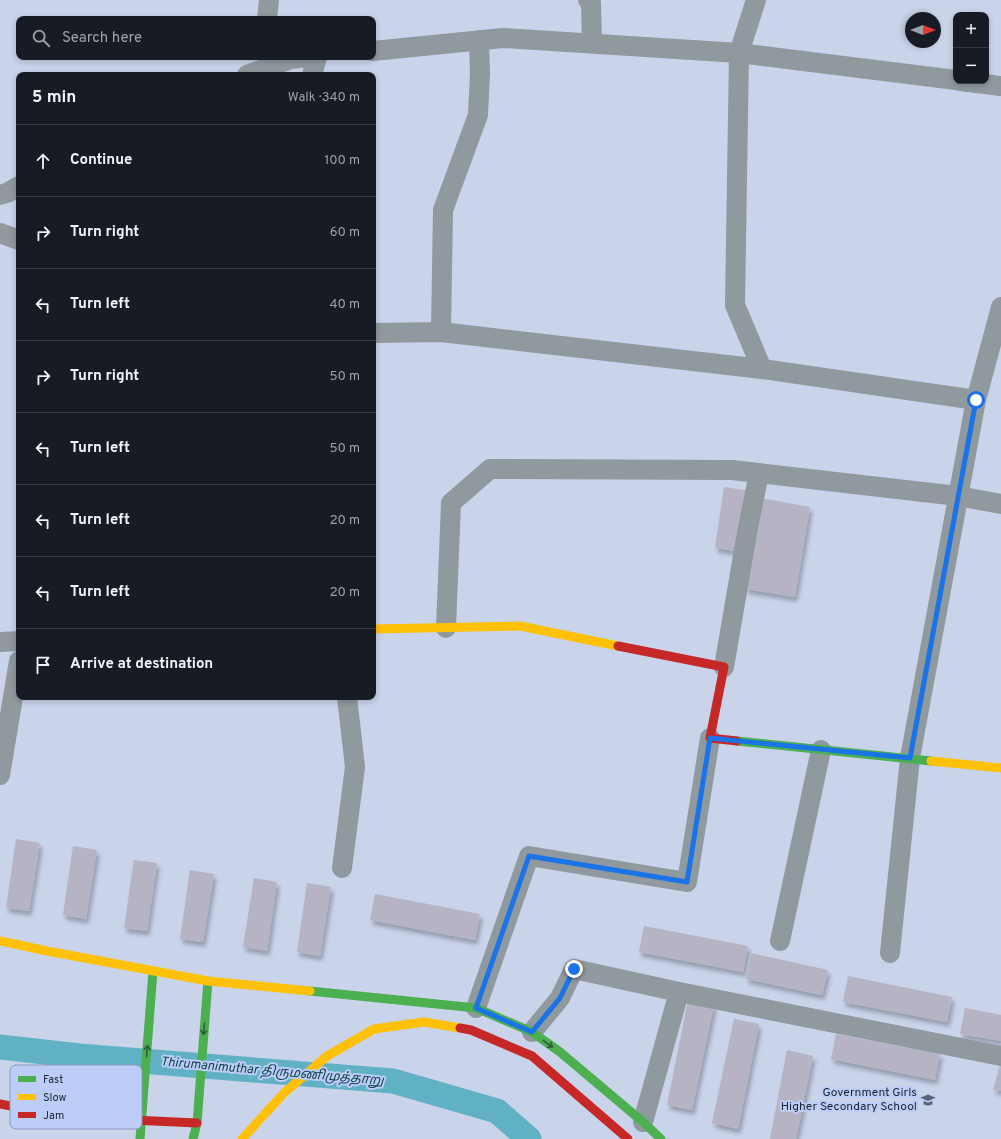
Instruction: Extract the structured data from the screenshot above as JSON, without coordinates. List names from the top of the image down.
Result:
{
  "water": ["Thirumanimuthar திருமணிமுத்தாறு"],
  "places": {
    "school or university": ["Government Girls Higher Secondary School"]
  },
  "legend": ["Fast", "Slow", "Jam"],
  "north": "right",
  "page": {
    "map_buttons": ["+", "−"],
    "search": "Search here",
    "heading": ["5 min", "Walk · 340 m"],
    "list": [
      ["Continue", "100 m"],
      ["Turn right", "60 m"],
      ["Turn left", "40 m"],
      ["Turn right", "50 m"],
      ["Turn left", "50 m"],
      ["Turn left", "20 m"],
      ["Turn left", "20 m"],
      "Arrive at destination"
    ]
  }
}
